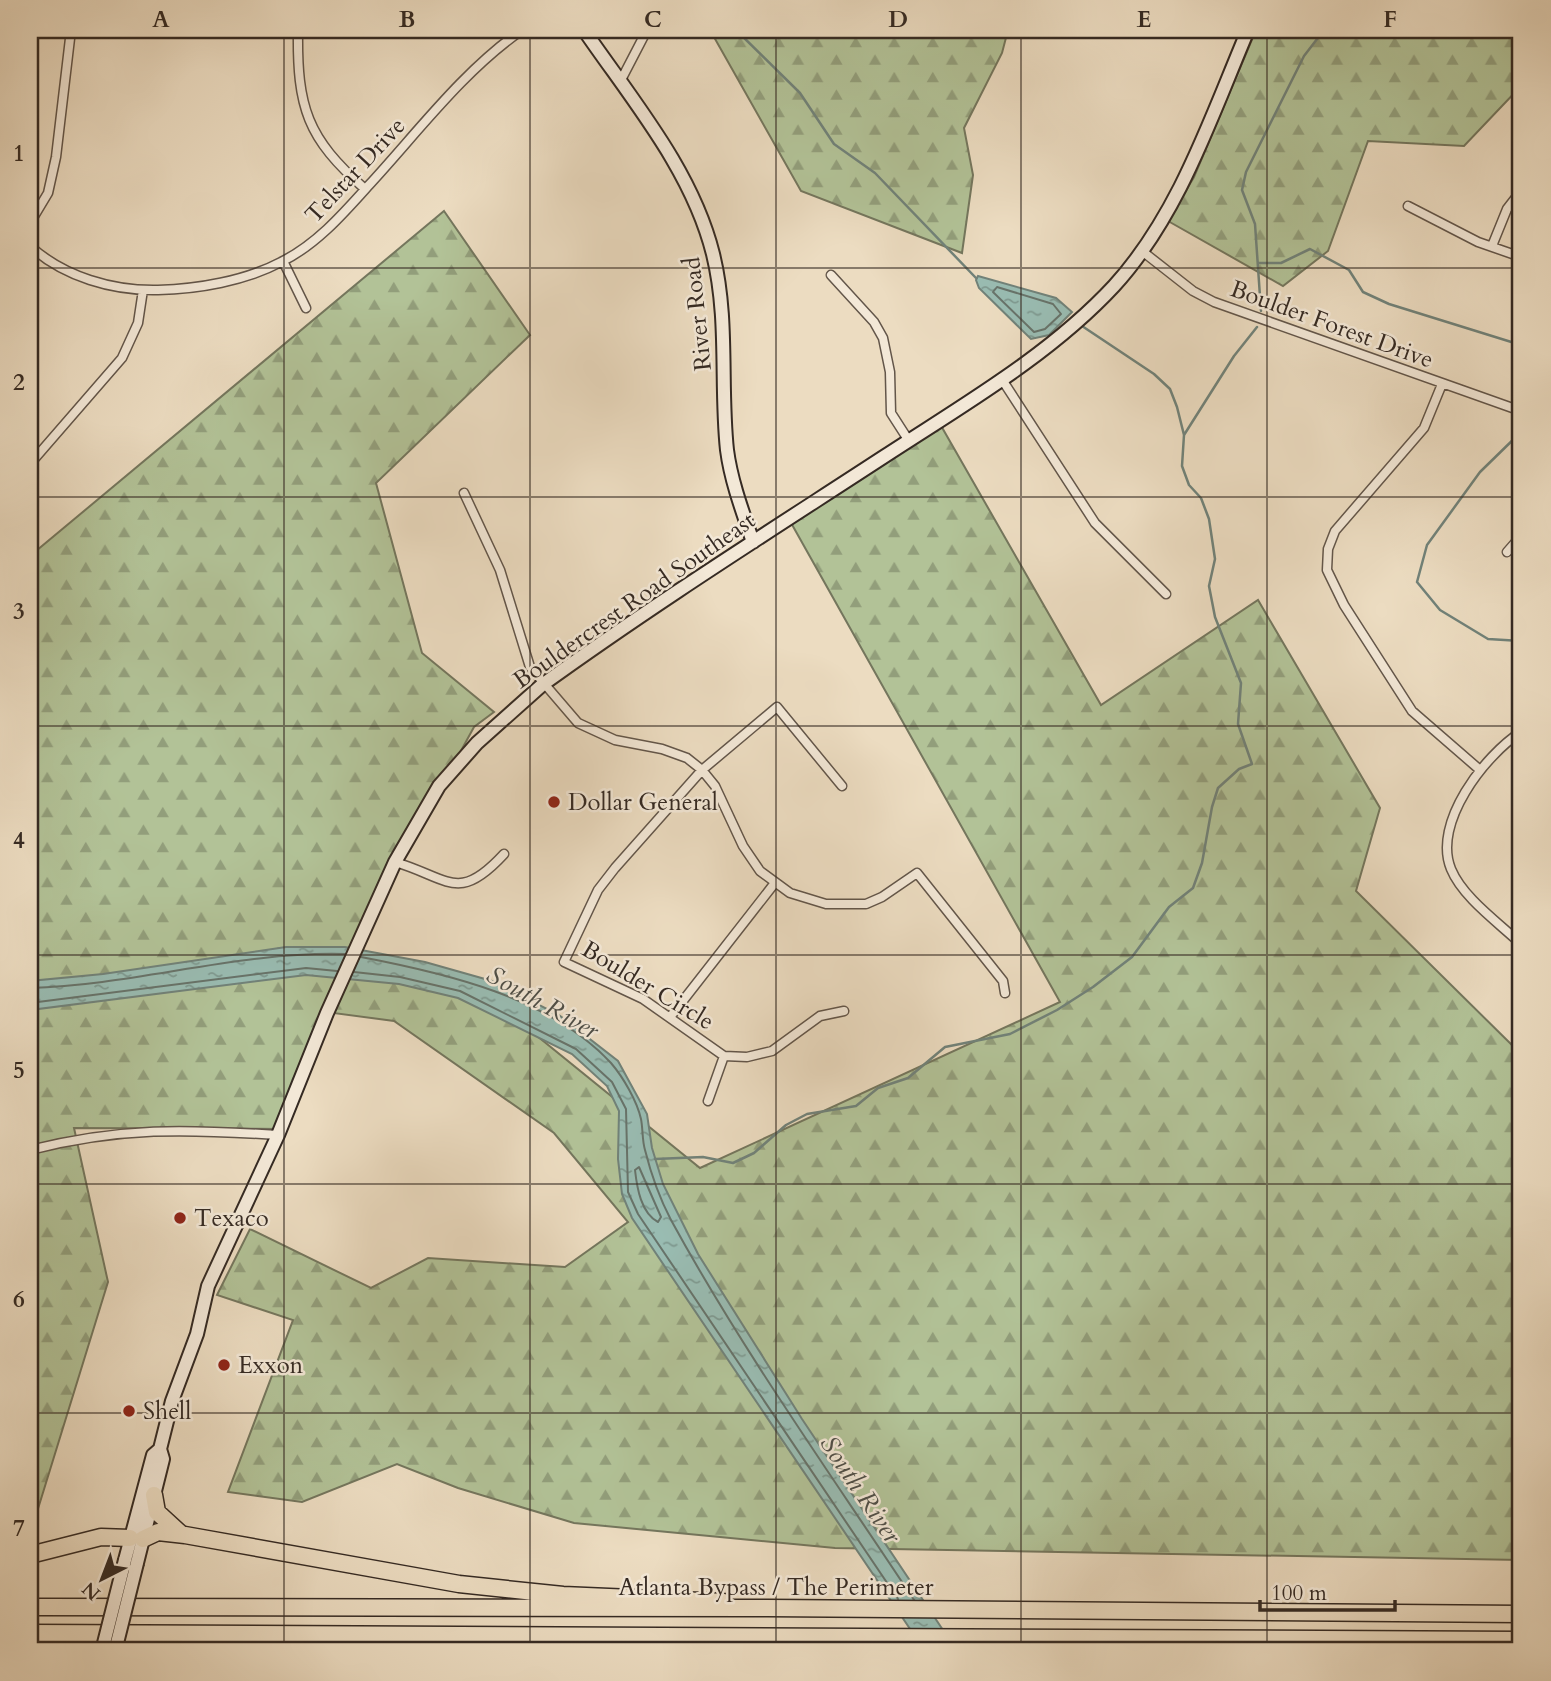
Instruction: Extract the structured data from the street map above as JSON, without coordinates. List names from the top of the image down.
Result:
{
  "streets": {
    "highway": ["Atlanta Bypass / The Perimeter"],
    "street": [
      "Telstar Drive",
      "River Road",
      "Boulder Forest Drive",
      "Bouldercrest Road Southeast",
      "Boulder Circle"
    ]
  },
  "crossings": [
    ["River Road", "Bouldercrest Road Southeast"],
    ["Boulder Forest Drive", "Bouldercrest Road Southeast"]
  ],
  "water": ["South River"],
  "places": [
    "Dollar General",
    "Texaco",
    "Exxon",
    "Shell"
  ],
  "scale_bar": "100 m",
  "north": "bottom left",
  "grid": {
    "columns": [
      "A",
      "B",
      "C",
      "D",
      "E",
      "F"
    ],
    "rows": [
      "1",
      "2",
      "3",
      "4",
      "5",
      "6",
      "7"
    ]
  }
}
